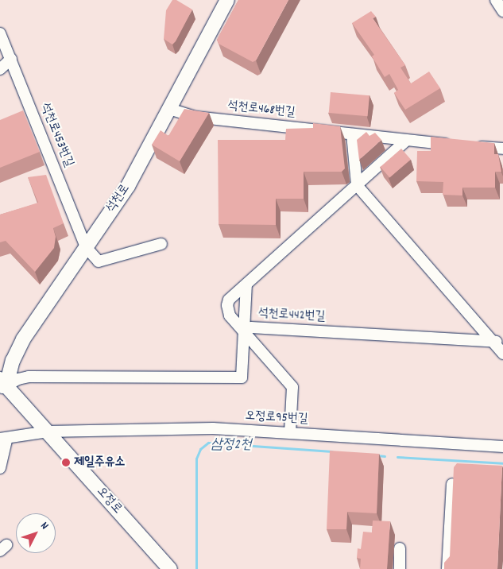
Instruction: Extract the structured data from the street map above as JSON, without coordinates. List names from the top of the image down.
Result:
{
  "streets": {
    "main road": ["석천로", "오정로"],
    "street": [
      "석천로468번길",
      "석천로453번길",
      "석천로442번길",
      "오정로95번길"
    ]
  },
  "crossings": [
    ["석천로468번길", "석천로"],
    ["석천로453번길", "석천로"],
    ["석천로", "석천로442번길"],
    ["석천로", "오정로"],
    ["석천로442번길", "오정로"],
    ["오정로95번길", "오정로"]
  ],
  "water": ["삼정2천"],
  "places": ["제일주유소"],
  "north": "top right"
}
